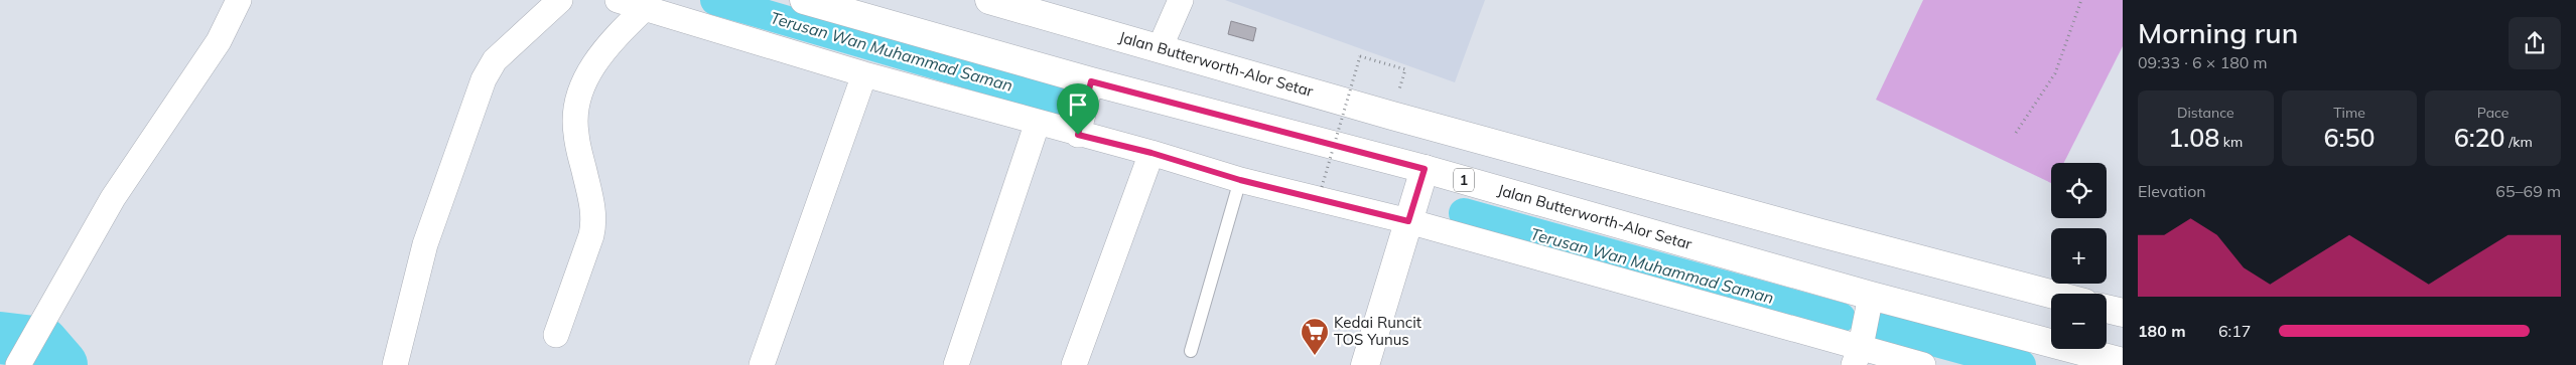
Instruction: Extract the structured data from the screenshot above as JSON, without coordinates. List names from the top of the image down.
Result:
{
  "streets": {
    "main road": ["Jalan Butterworth-Alor Setar", "1"]
  },
  "water": ["Terusan Wan Muhammad Saman"],
  "places": {
    "supermarket": ["Kedai Runcit TOS Yunus"]
  },
  "page": {
    "heading": ["Morning run", "09:33 · 6 × 180 m"],
    "stats": [
      ["Distance", "1.08 km"],
      ["Time", "6:50"],
      ["Pace", "6:20 /km"]
    ],
    "map_buttons": ["+", "−"],
    "chart": ["Elevation", "65–69 m"],
    "list": [
      {
        "name": "180 m",
        "note": "6:17"
      }
    ]
  }
}
